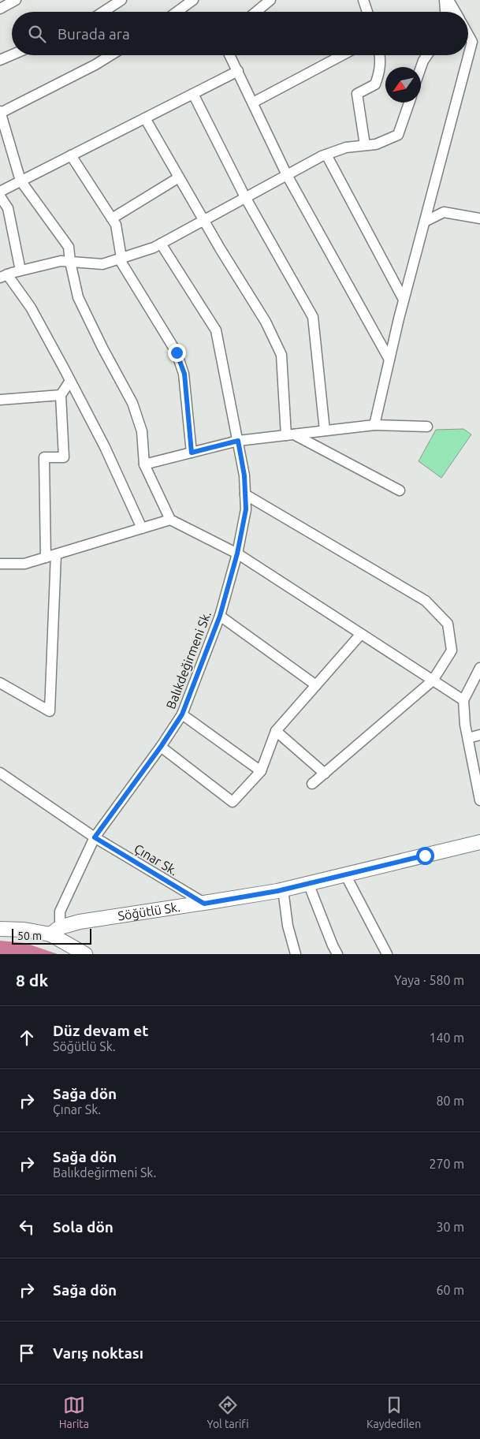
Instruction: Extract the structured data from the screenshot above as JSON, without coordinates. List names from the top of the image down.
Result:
{
  "streets": {
    "street": ["Balıkdeğirmeni Sk.", "Çınar Sk.", "Söğütlü Sk."]
  },
  "crossings": [
    ["Balıkdeğirmeni Sk.", "Çınar Sk."],
    ["Balıkdeğirmeni Sk.", "Söğütlü Sk."],
    ["Çınar Sk.", "Söğütlü Sk."]
  ],
  "scale_bar": "50 m",
  "north": "bottom left",
  "page": {
    "search": "Burada ara",
    "scale": "50 m",
    "heading": ["8 dk", "Yaya · 580 m"],
    "list": [
      ["Düz devam et", "Söğütlü Sk.", "140 m"],
      ["Sağa dön", "Çınar Sk.", "80 m"],
      ["Sağa dön", "Balıkdeğirmeni Sk.", "270 m"],
      ["Sola dön", "30 m"],
      ["Sağa dön", "60 m"],
      "Varış noktası"
    ],
    "nav": ["Harita", "Yol tarifi", "Kaydedilen"]
  }
}
